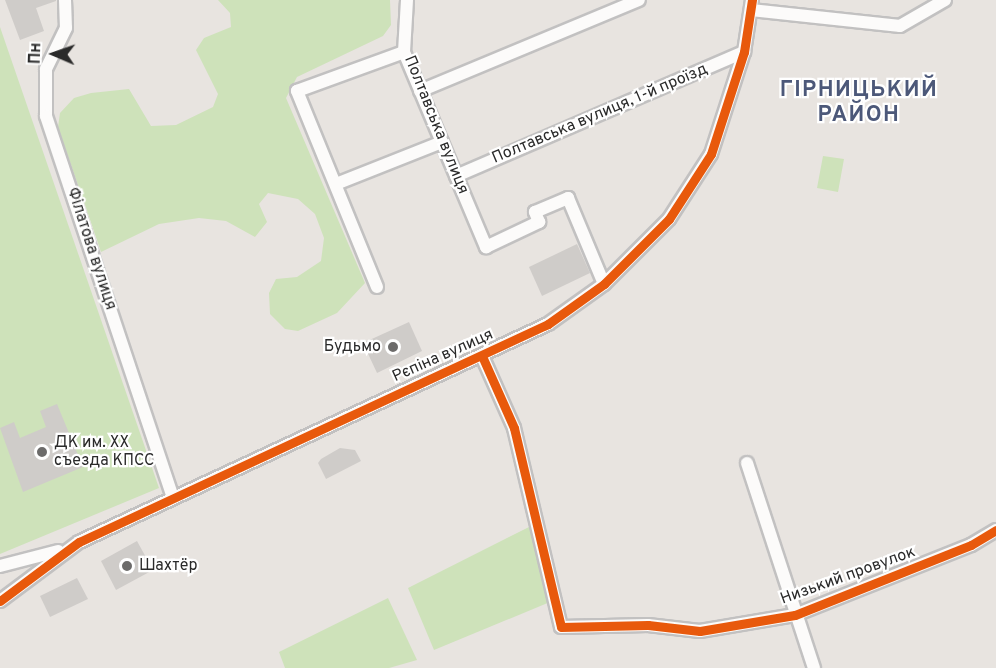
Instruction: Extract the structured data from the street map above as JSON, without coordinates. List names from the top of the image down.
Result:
{
  "streets": {
    "street": [
      "Полтавська вулиця, 1-й проїзд",
      "Полтавська вулиця",
      "Філатова вулиця",
      "Рєпіна вулиця",
      "Низький провулок"
    ]
  },
  "crossings": [
    ["Полтавська вулиця, 1-й проїзд", "Полтавська вулиця"],
    ["Полтавська вулиця, 1-й проїзд", "Рєпіна вулиця"],
    ["Полтавська вулиця", "Рєпіна вулиця"],
    ["Філатова вулиця", "Рєпіна вулиця"],
    ["Рєпіна вулиця", "Низький провулок"]
  ],
  "districts": ["ГІРНИЦЬКИЙ РАЙОН"],
  "places": ["Будьмо", "ДК им. XX съезда КПСС", "Шахтёр"],
  "north": "left"
}
